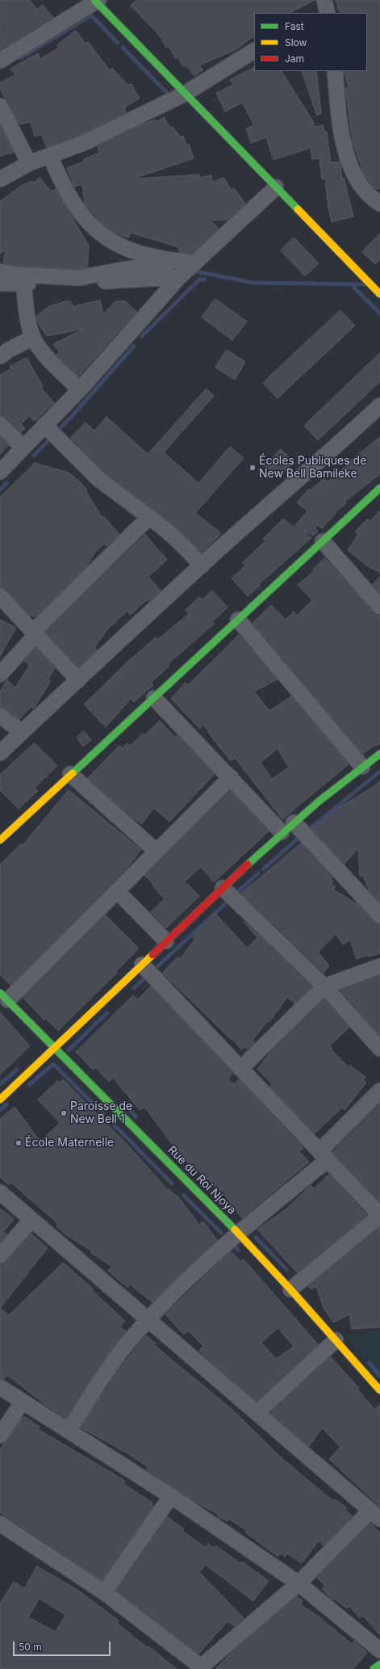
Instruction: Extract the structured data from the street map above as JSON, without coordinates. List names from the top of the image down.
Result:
{
  "streets": {
    "street": ["Rue du Roi Njoya"]
  },
  "places": ["Écoles Publiques de New Bell Bamileke", "Paroisse de New Bell 1", "École Maternelle"],
  "legend": ["Fast", "Slow", "Jam"],
  "scale_bar": "50 m"
}
